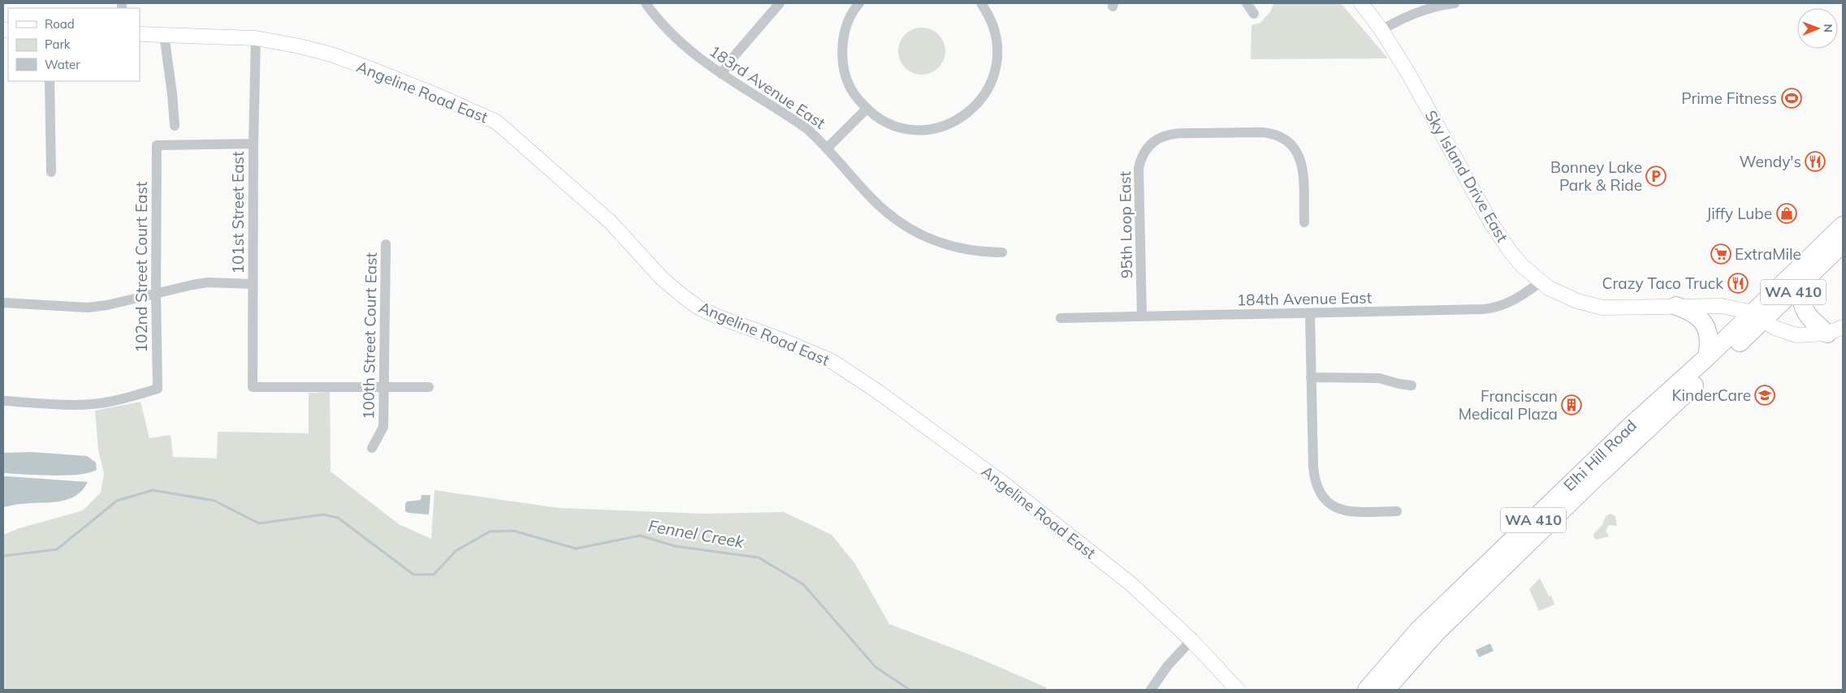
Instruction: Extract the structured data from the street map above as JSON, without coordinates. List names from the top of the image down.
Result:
{
  "streets": {
    "highway": ["WA 410", "Elhi Hill Road"],
    "street": [
      "183rd Avenue East",
      "Angeline Road East",
      "Sky Island Drive East",
      "101st Street East",
      "95th Loop East",
      "102nd Street Court East",
      "184th Avenue East",
      "100th Street Court East"
    ]
  },
  "crossings": [
    ["Angeline Road East", "101st Street East"],
    ["Sky Island Drive East", "WA 410"],
    ["Sky Island Drive East", "184th Avenue East"],
    ["Sky Island Drive East", "Elhi Hill Road"],
    ["101st Street East", "102nd Street Court East"],
    ["101st Street East", "100th Street Court East"],
    ["95th Loop East", "184th Avenue East"],
    ["WA 410", "Elhi Hill Road"]
  ],
  "water": ["Fennel Creek"],
  "places": {
    "sports": ["Prime Fitness"],
    "restaurant": ["Wendy's", "Crazy Taco Truck"],
    "parking": ["Bonney Lake Park & Ride"],
    "shop": ["Jiffy Lube"],
    "supermarket": ["ExtraMile"],
    "school or university": ["KinderCare"],
    "building": ["Franciscan Medical Plaza"]
  },
  "legend": ["Road", "Park", "Water"],
  "north": "right"
}
